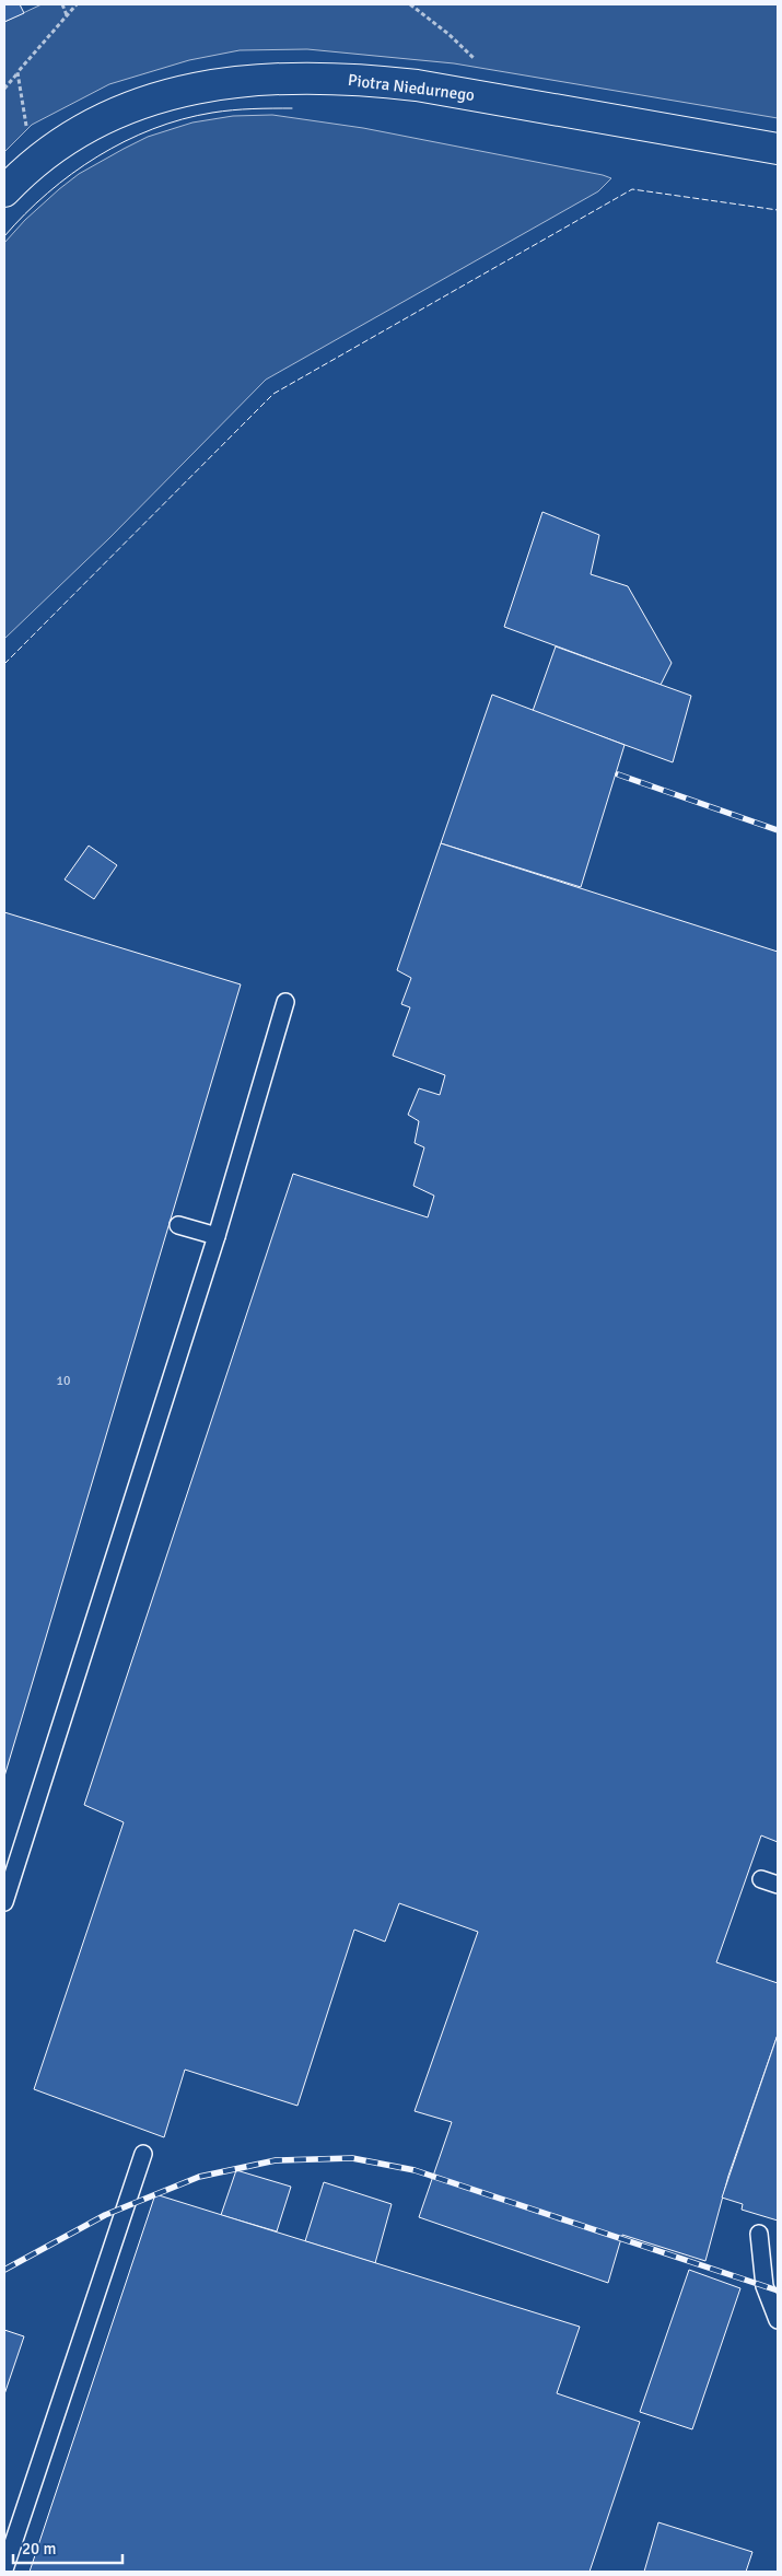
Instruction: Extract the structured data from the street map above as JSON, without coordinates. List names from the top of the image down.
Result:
{
  "streets": {
    "street": ["Piotra Niedurnego"]
  },
  "house_numbers": ["10"],
  "scale_bar": "20 m"
}
